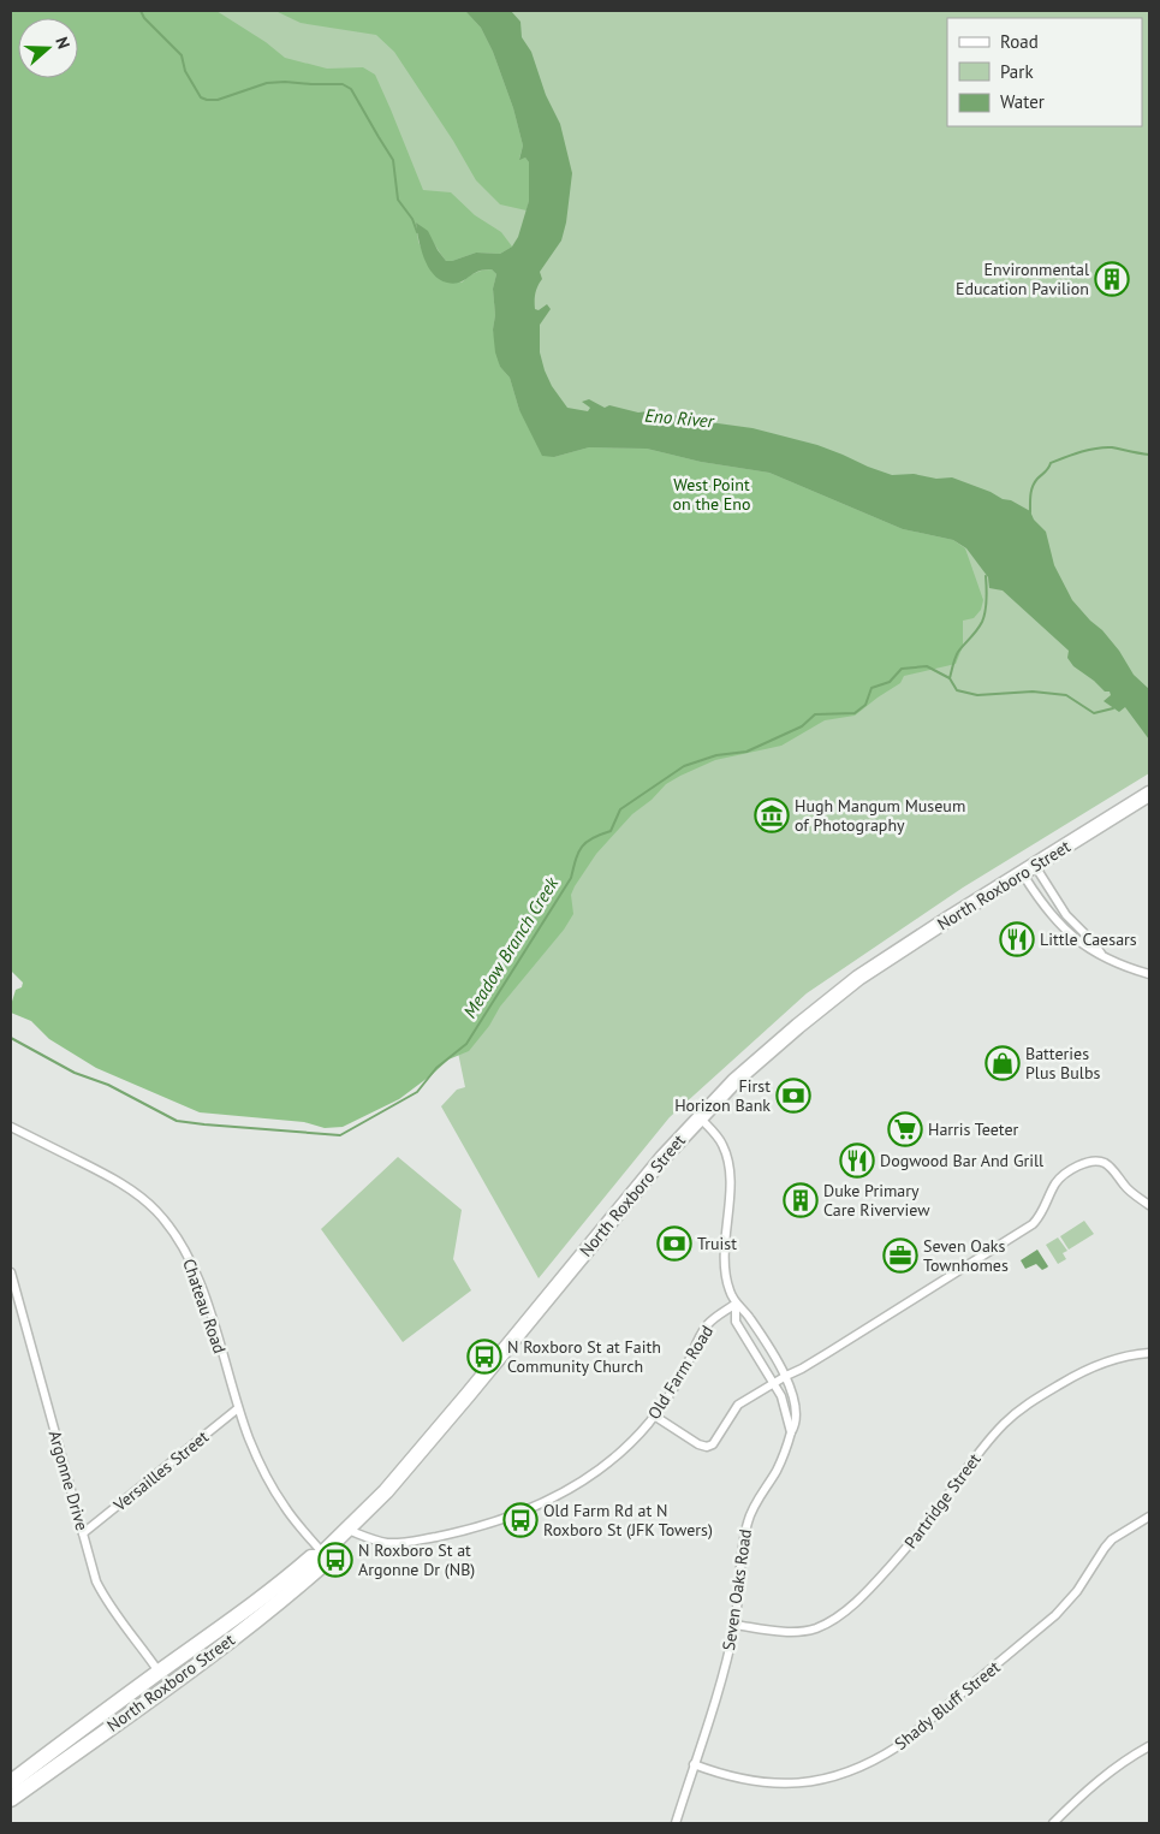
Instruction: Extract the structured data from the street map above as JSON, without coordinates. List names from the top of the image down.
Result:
{
  "streets": {
    "highway": ["North Roxboro Street"],
    "street": [
      "Chateau Road",
      "Old Farm Road",
      "Versailles Street",
      "Argonne Drive",
      "Partridge Street",
      "Seven Oaks Road",
      "Shady Bluff Street"
    ]
  },
  "crossings": [
    ["North Roxboro Street", "Chateau Road"],
    ["North Roxboro Street", "Old Farm Road"],
    ["North Roxboro Street", "Argonne Drive"],
    ["Chateau Road", "Versailles Street"],
    ["Old Farm Road", "Seven Oaks Road"],
    ["Versailles Street", "Argonne Drive"],
    ["Partridge Street", "Seven Oaks Road"],
    ["Seven Oaks Road", "Shady Bluff Street"]
  ],
  "water": ["Eno River", "Meadow Branch Creek"],
  "parks": ["West Point on the Eno"],
  "places": {
    "building": ["Environmental Education Pavilion", "Duke Primary Care Riverview"],
    "museum": ["Hugh Mangum Museum of Photography"],
    "restaurant": ["Little Caesars", "Dogwood Bar And Grill"],
    "shop": ["Batteries Plus Bulbs"],
    "bank": ["First Horizon Bank", "Truist"],
    "supermarket": ["Harris Teeter"],
    "office": ["Seven Oaks Townhomes"],
    "bus stop": ["N Roxboro St at Faith Community Church", "Old Farm Rd at N Roxboro St (JFK Towers)", "N Roxboro St at Argonne Dr (NB)"]
  },
  "legend": ["Road", "Park", "Water"],
  "north": "right"
}
